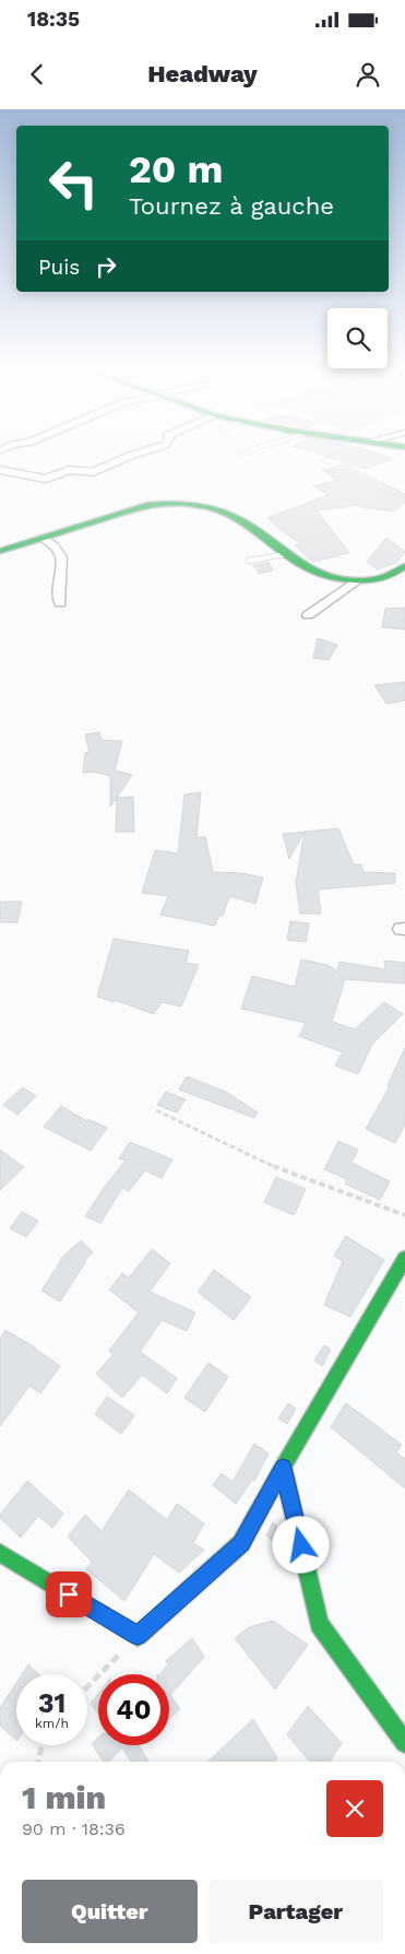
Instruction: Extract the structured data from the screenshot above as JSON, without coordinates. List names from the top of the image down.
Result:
{
  "page": {
    "status": "18:35",
    "header": "Headway",
    "turn": ["20 m", "Tournez à gauche"],
    "then": "Puis",
    "speed": "31 km/h",
    "limit": "40",
    "heading": ["1 min", "90 m · 18:36"],
    "buttons": ["Quitter", "Partager"]
  }
}
